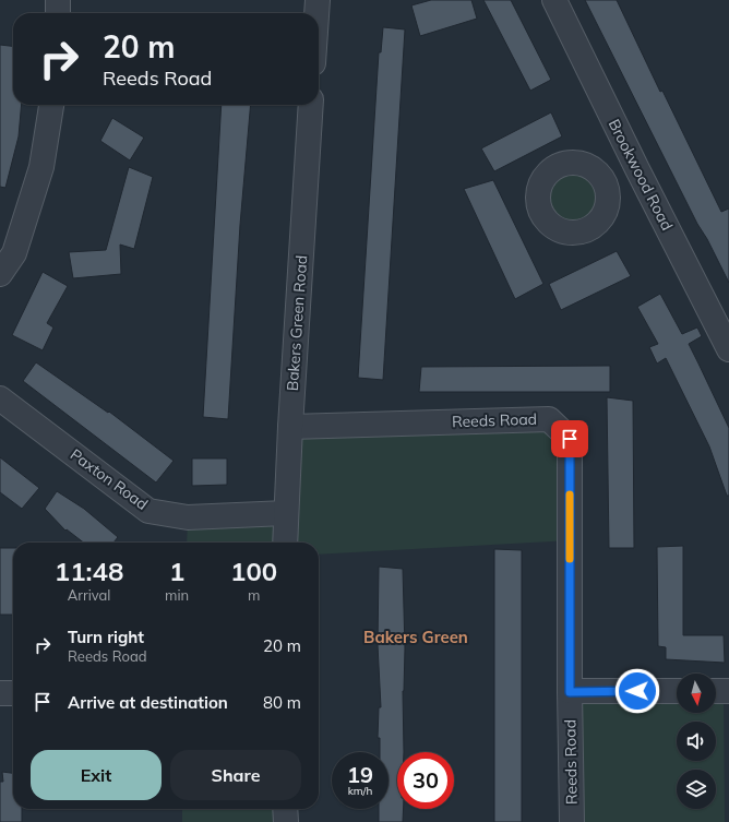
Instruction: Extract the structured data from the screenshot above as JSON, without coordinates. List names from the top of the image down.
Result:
{
  "streets": {
    "street": [
      "Brookwood Road",
      "Bakers Green Road",
      "Reeds Road",
      "Paxton Road"
    ]
  },
  "crossings": [
    ["Bakers Green Road", "Reeds Road"],
    ["Bakers Green Road", "Paxton Road"]
  ],
  "districts": ["Bakers Green"],
  "north": "bottom",
  "page": {
    "turn": ["20 m", "Reeds Road"],
    "eta": [
      "11:48",
      "Arrival",
      "1",
      "min",
      "100",
      "m"
    ],
    "list": [
      {
        "name": "Turn right",
        "note": "Reeds Road",
        "value": "20 m"
      },
      {
        "name": "Arrive at destination",
        "value": "80 m"
      }
    ],
    "buttons": ["Exit", "Share"],
    "speed": "19 km/h",
    "limit": "30"
  }
}
